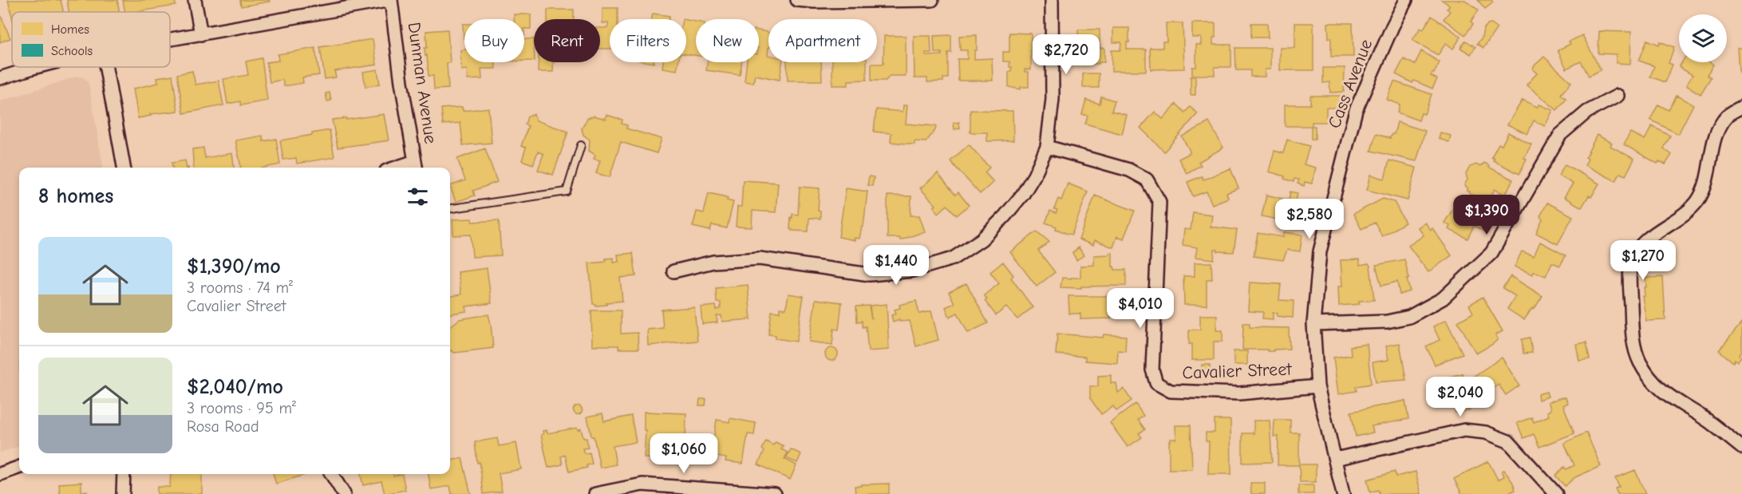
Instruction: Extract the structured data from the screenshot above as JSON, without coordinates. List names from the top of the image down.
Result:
{
  "streets": {
    "street": ["Dunman Avenue", "Cass Avenue", "Cavalier Street"]
  },
  "crossings": [
    ["Cass Avenue", "Cavalier Street"]
  ],
  "legend": ["Homes", "Schools"],
  "page": {
    "chip": [
      "Buy",
      "Rent",
      "Filters",
      "New",
      "Apartment"
    ],
    "price": [
      "$2,720",
      "$1,390",
      "$2,580",
      "$1,270",
      "$1,440",
      "$4,010",
      "$2,040",
      "$1,060"
    ],
    "heading": "8 homes",
    "list": [
      {
        "name": "$1,390/mo",
        "note": "3 rooms · 74 m² · Cavalier Street"
      },
      {
        "name": "$2,040/mo",
        "note": "3 rooms · 95 m² · Rosa Road"
      }
    ]
  }
}
